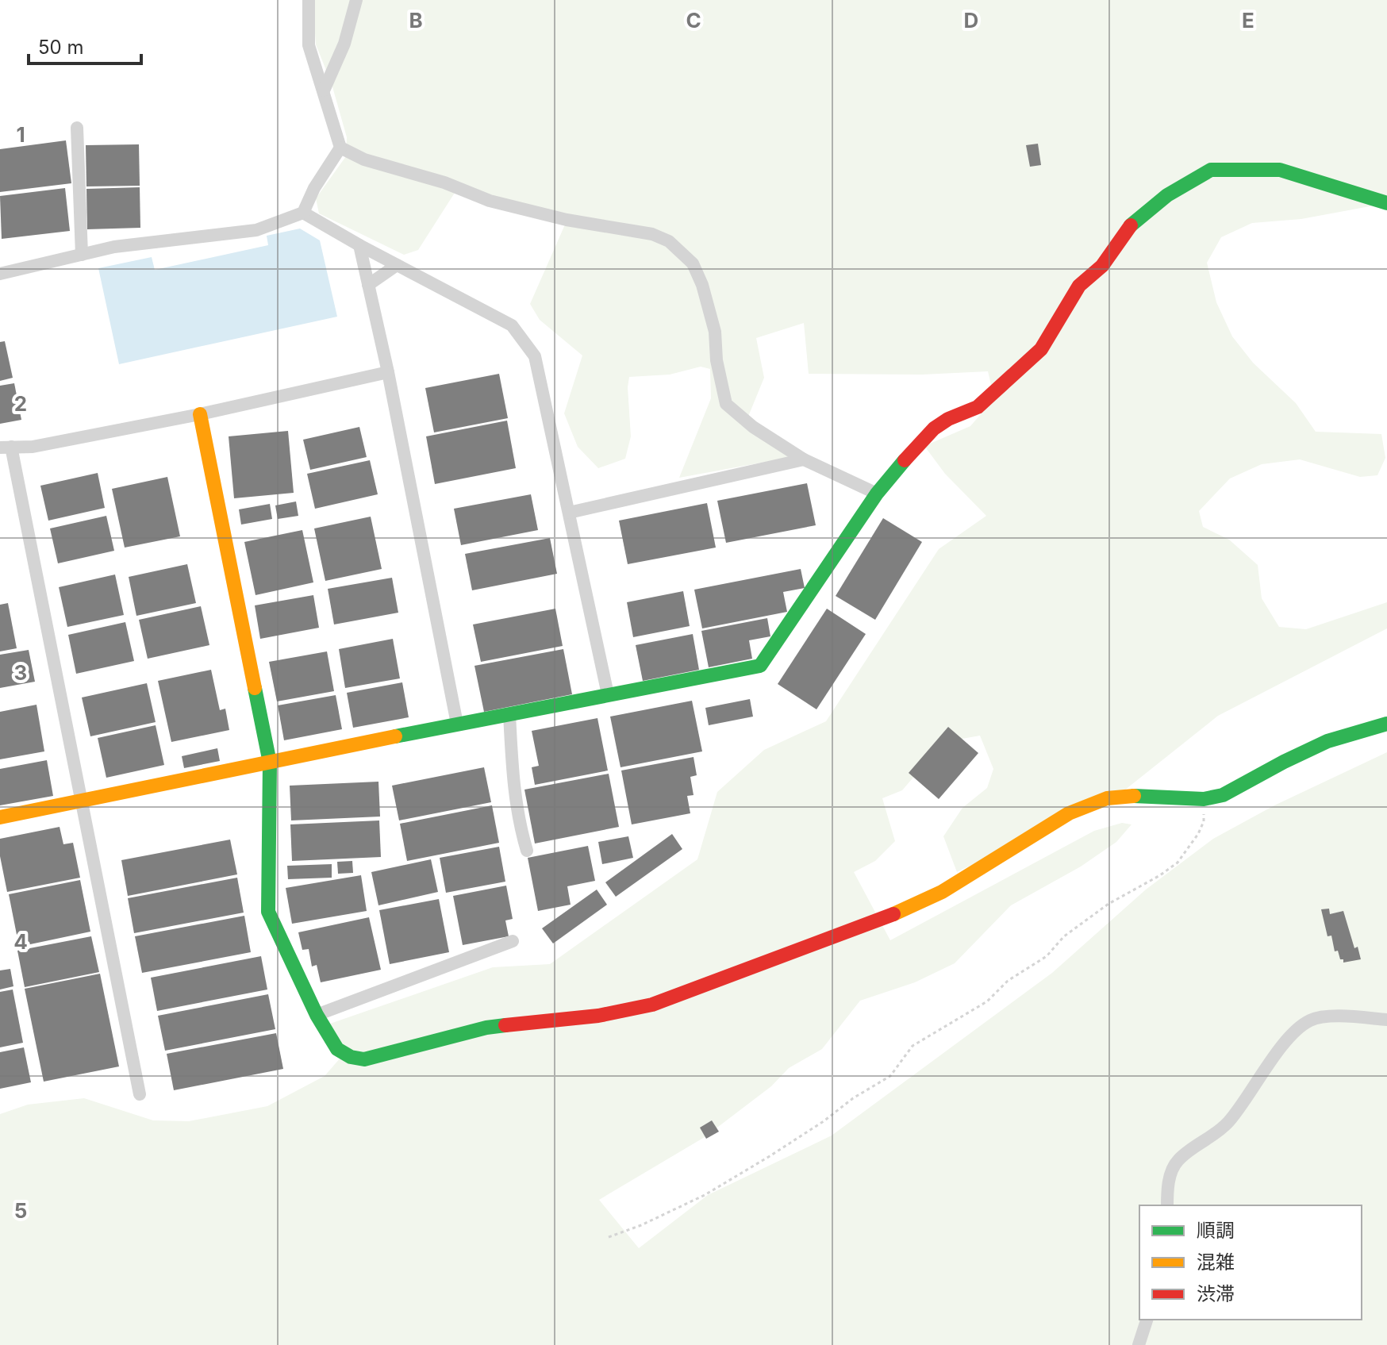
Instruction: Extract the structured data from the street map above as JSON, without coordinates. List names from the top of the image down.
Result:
{
  "legend": ["順調", "混雑", "渋滞"],
  "scale_bar": "50 m",
  "grid": {
    "columns": [
      "B",
      "C",
      "D",
      "E"
    ],
    "rows": [
      "1",
      "2",
      "3",
      "4",
      "5"
    ]
  }
}
